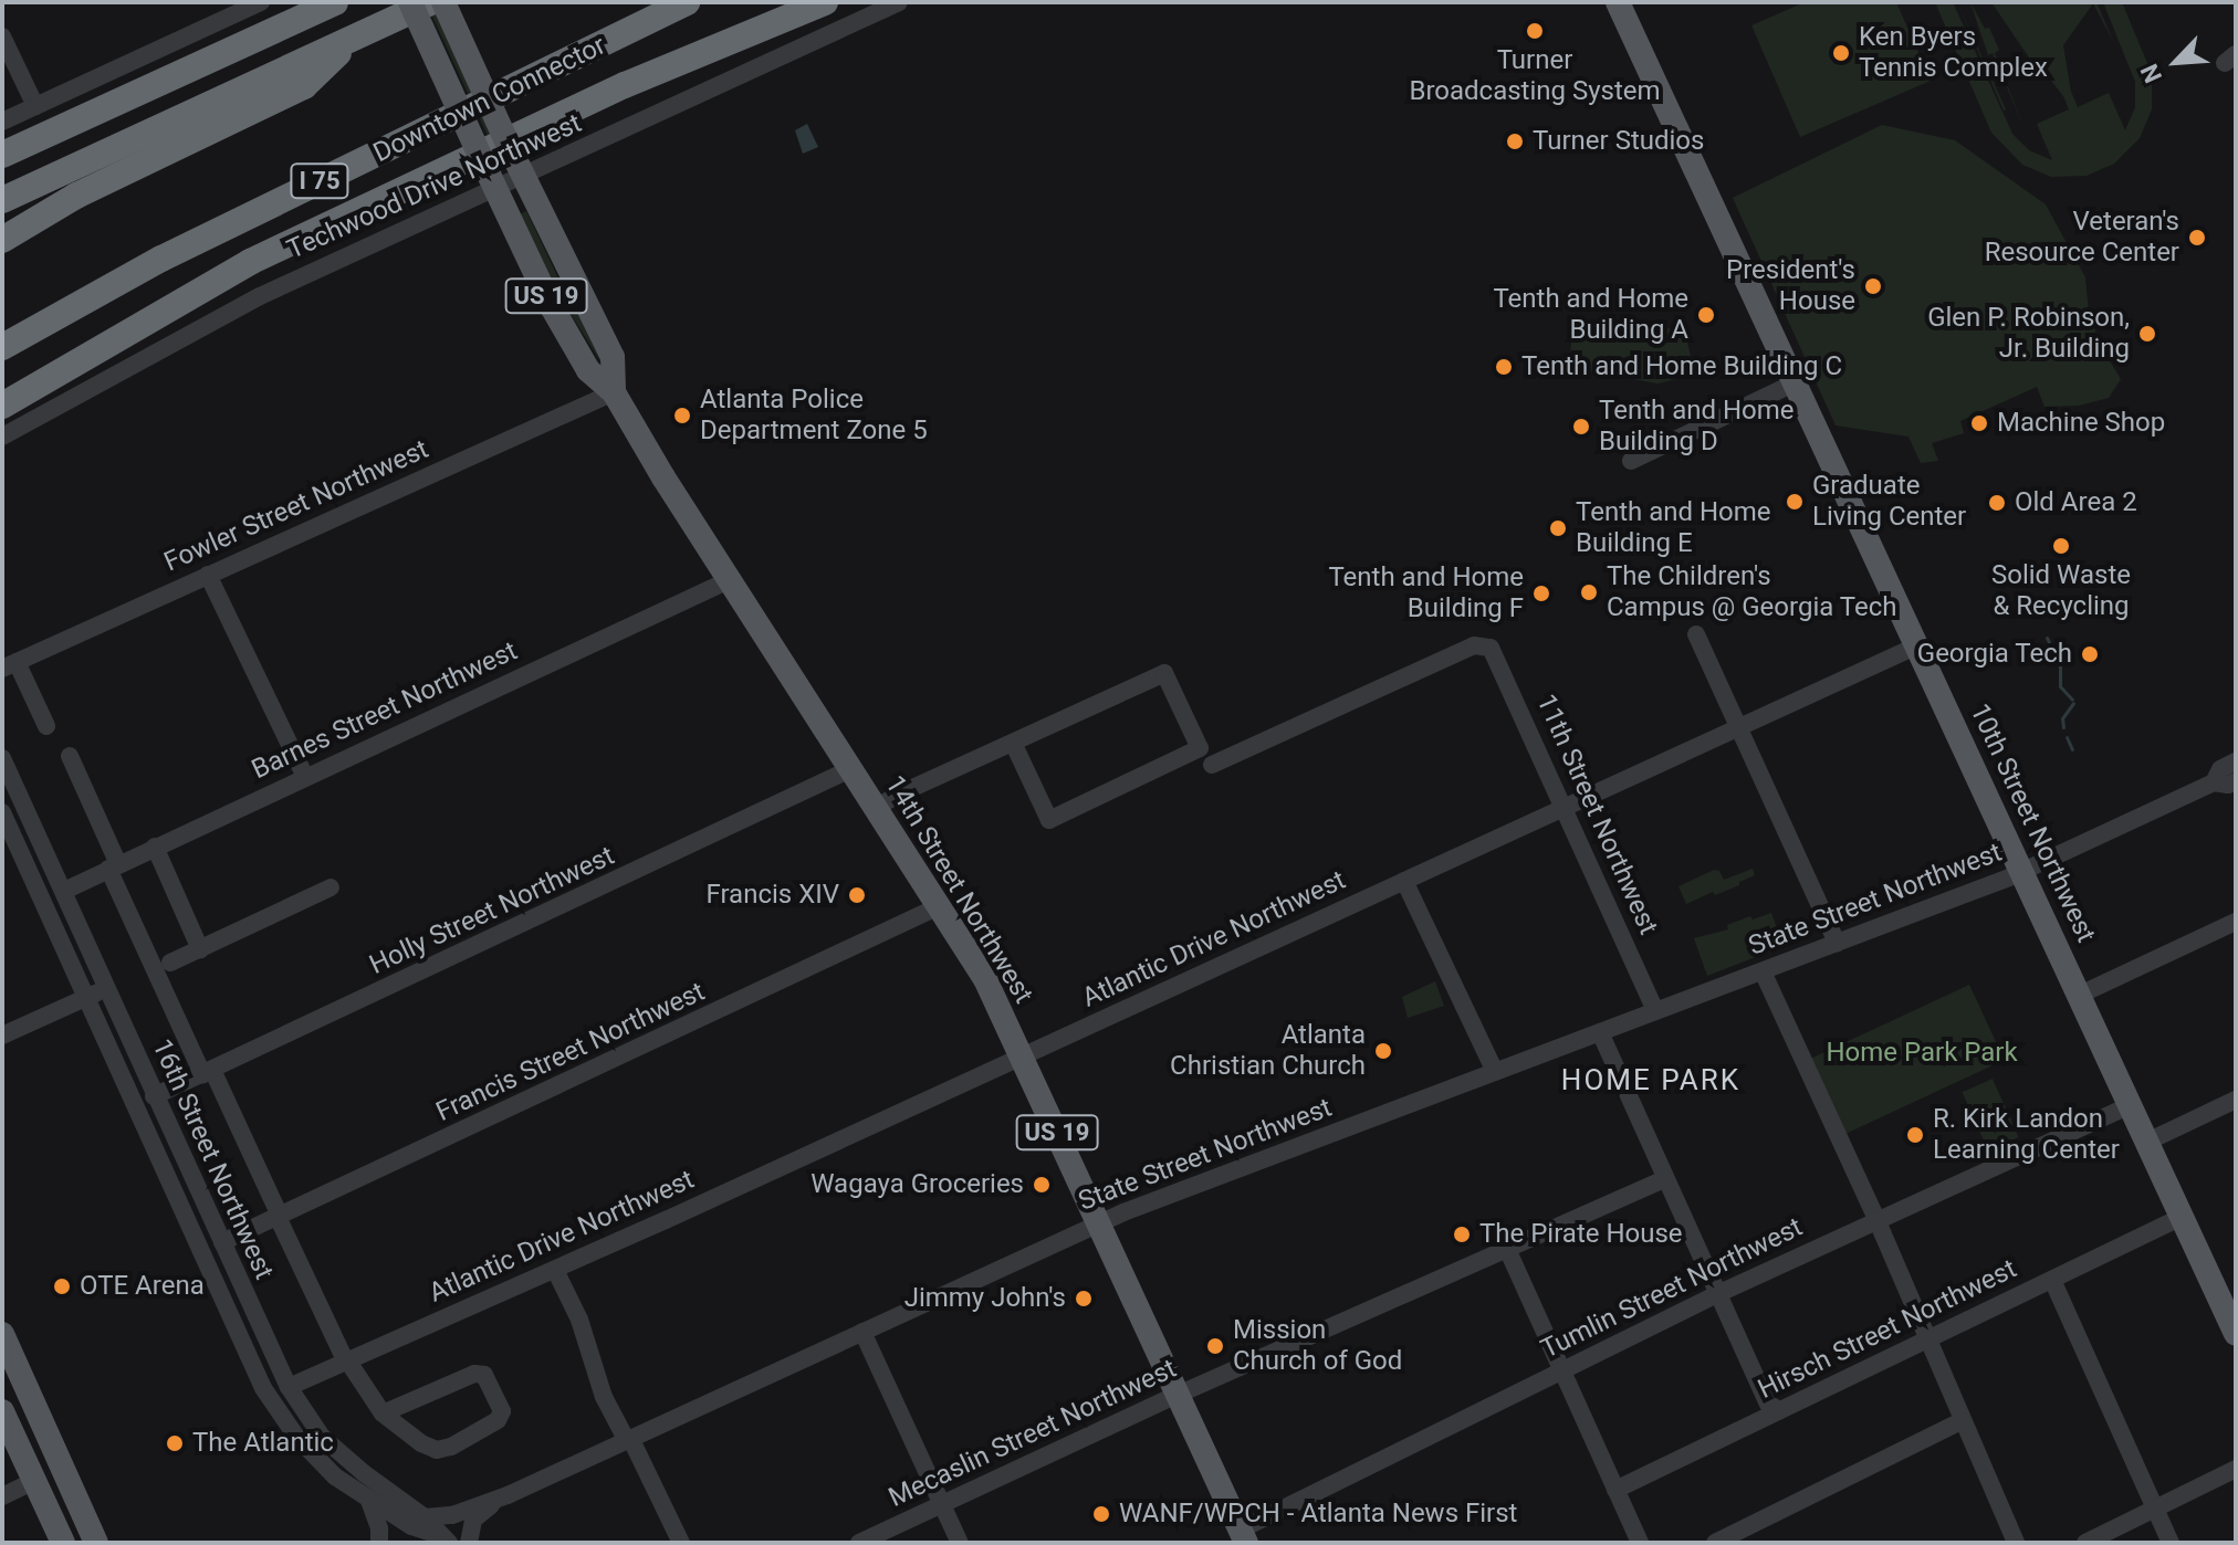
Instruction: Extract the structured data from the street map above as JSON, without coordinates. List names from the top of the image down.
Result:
{
  "streets": {
    "highway": ["Downtown Connector", "I 75"],
    "main road": ["US 19", "10th Street Northwest", "14th Street Northwest"],
    "street": [
      "Techwood Drive Northwest",
      "Fowler Street Northwest",
      "Barnes Street Northwest",
      "11th Street Northwest",
      "State Street Northwest",
      "Holly Street Northwest",
      "Atlantic Drive Northwest",
      "Francis Street Northwest",
      "16th Street Northwest",
      "Tumlin Street Northwest",
      "Hirsch Street Northwest",
      "Mecaslin Street Northwest"
    ]
  },
  "crossings": [
    ["Techwood Drive Northwest", "14th Street Northwest"],
    ["Fowler Street Northwest", "14th Street Northwest"],
    ["Barnes Street Northwest", "14th Street Northwest"],
    ["Barnes Street Northwest", "16th Street Northwest"],
    ["11th Street Northwest", "State Street Northwest"],
    ["11th Street Northwest", "Atlantic Drive Northwest"],
    ["10th Street Northwest", "State Street Northwest"],
    ["10th Street Northwest", "Atlantic Drive Northwest"],
    ["10th Street Northwest", "Tumlin Street Northwest"],
    ["10th Street Northwest", "Hirsch Street Northwest"],
    ["14th Street Northwest", "State Street Northwest"],
    ["14th Street Northwest", "Holly Street Northwest"],
    ["14th Street Northwest", "Atlantic Drive Northwest"],
    ["14th Street Northwest", "Francis Street Northwest"],
    ["14th Street Northwest", "Tumlin Street Northwest"],
    ["14th Street Northwest", "Mecaslin Street Northwest"],
    ["State Street Northwest", "16th Street Northwest"],
    ["Holly Street Northwest", "16th Street Northwest"],
    ["Atlantic Drive Northwest", "16th Street Northwest"],
    ["Francis Street Northwest", "16th Street Northwest"]
  ],
  "districts": ["HOME PARK"],
  "parks": ["Home Park Park"],
  "places": [
    "Turner Broadcasting System",
    "Ken Byers Tennis Complex",
    "Turner Studios",
    "Veteran's Resource Center",
    "President's House",
    "Tenth and Home Building A",
    "Glen P. Robinson, Jr. Building",
    "Tenth and Home Building C",
    "Atlanta Police Department Zone 5",
    "Machine Shop",
    "Tenth and Home Building D",
    "Graduate Living Center",
    "Old Area 2",
    "Tenth and Home Building E",
    "Solid Waste & Recycling",
    "The Children's Campus @ Georgia Tech",
    "Tenth and Home Building F",
    "Georgia Tech",
    "Francis XIV",
    "Atlanta Christian Church",
    "R. Kirk Landon Learning Center",
    "Wagaya Groceries",
    "The Pirate House",
    "OTE Arena",
    "Jimmy John's",
    "Mission Church of God",
    "The Atlantic",
    "WANF/WPCH - Atlanta News First"
  ],
  "north": "bottom left"
}
